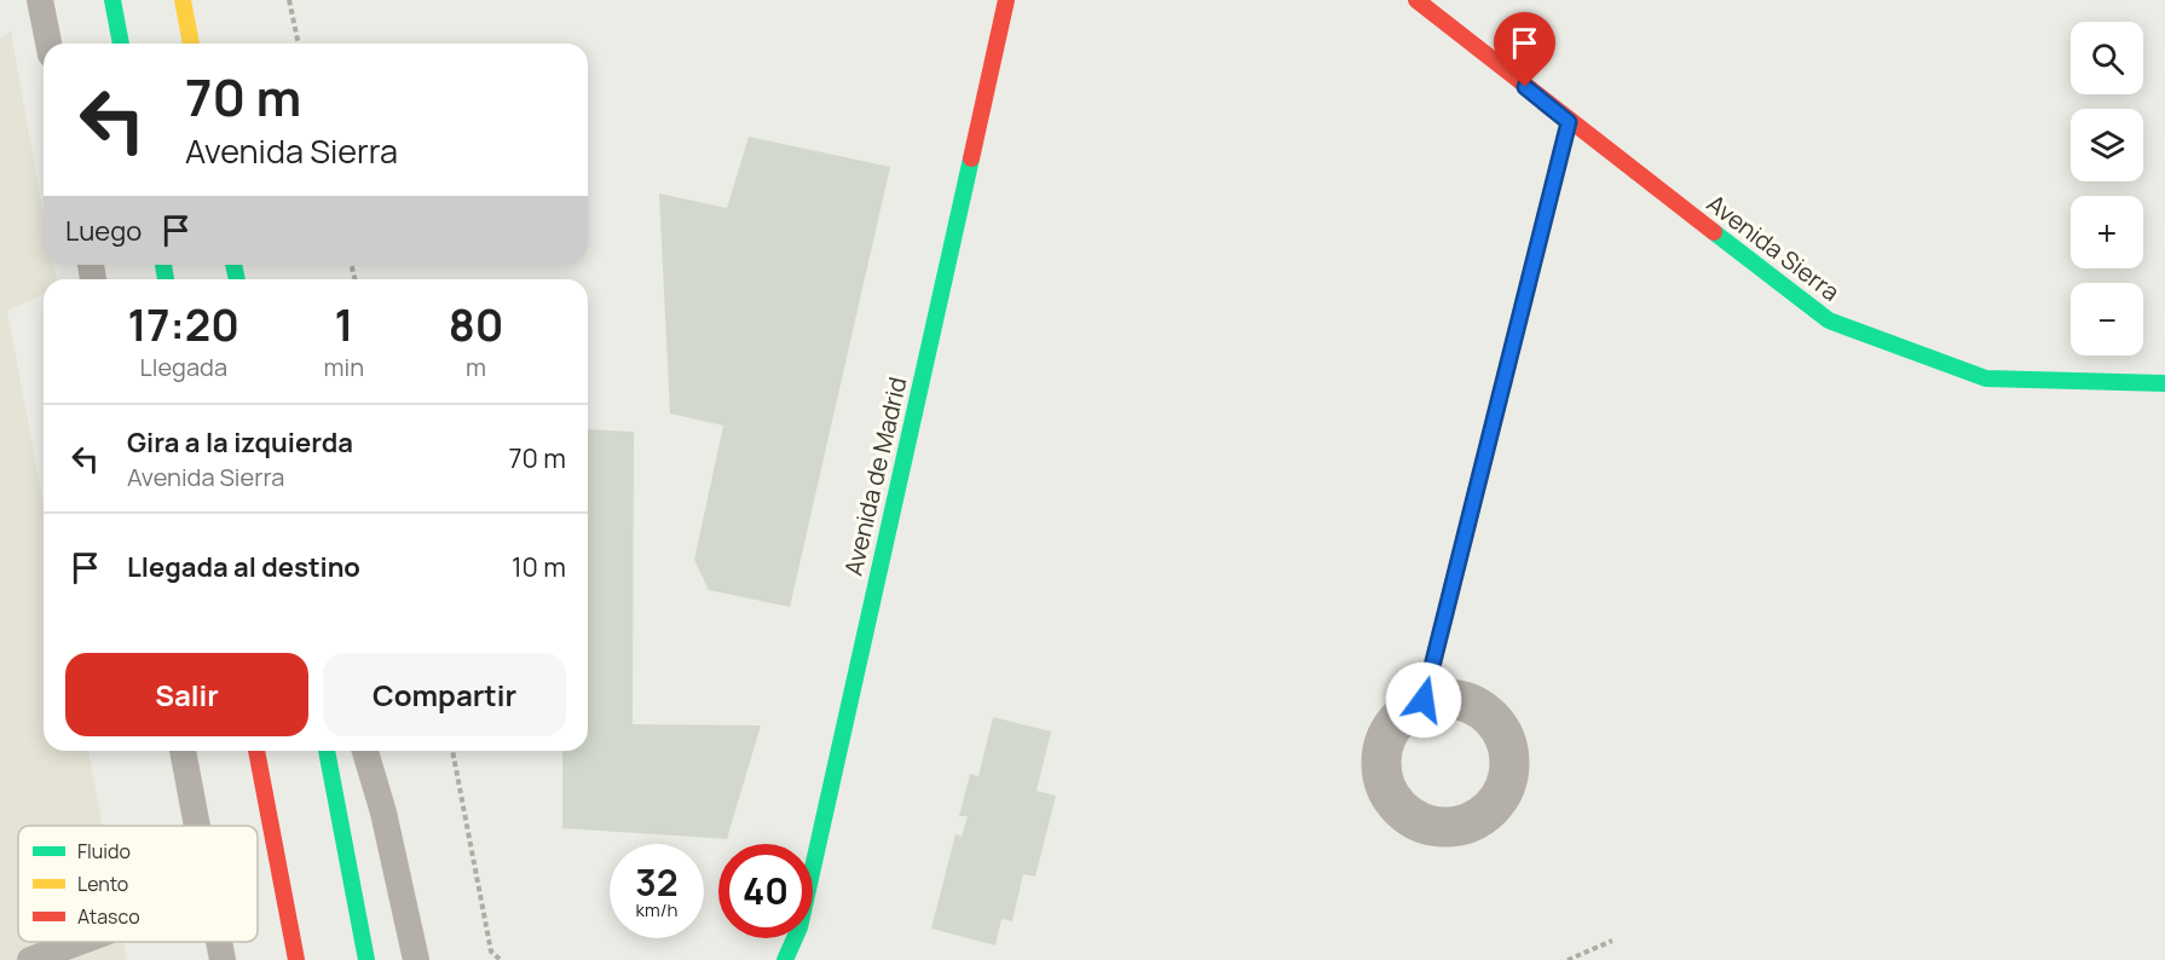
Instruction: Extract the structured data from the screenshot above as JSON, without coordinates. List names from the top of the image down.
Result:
{
  "streets": {
    "street": ["Avenida Sierra", "Avenida de Madrid"]
  },
  "legend": ["Fluido", "Lento", "Atasco"],
  "page": {
    "map_buttons": ["+", "−"],
    "turn": ["70 m", "Avenida Sierra"],
    "then": "Luego",
    "eta": [
      "17:20",
      "Llegada",
      "1",
      "min",
      "80",
      "m"
    ],
    "list": [
      {
        "name": "Gira a la izquierda",
        "note": "Avenida Sierra",
        "value": "70 m"
      },
      {
        "name": "Llegada al destino",
        "value": "10 m"
      }
    ],
    "buttons": ["Salir", "Compartir"],
    "speed": "32 km/h",
    "limit": "40"
  }
}
